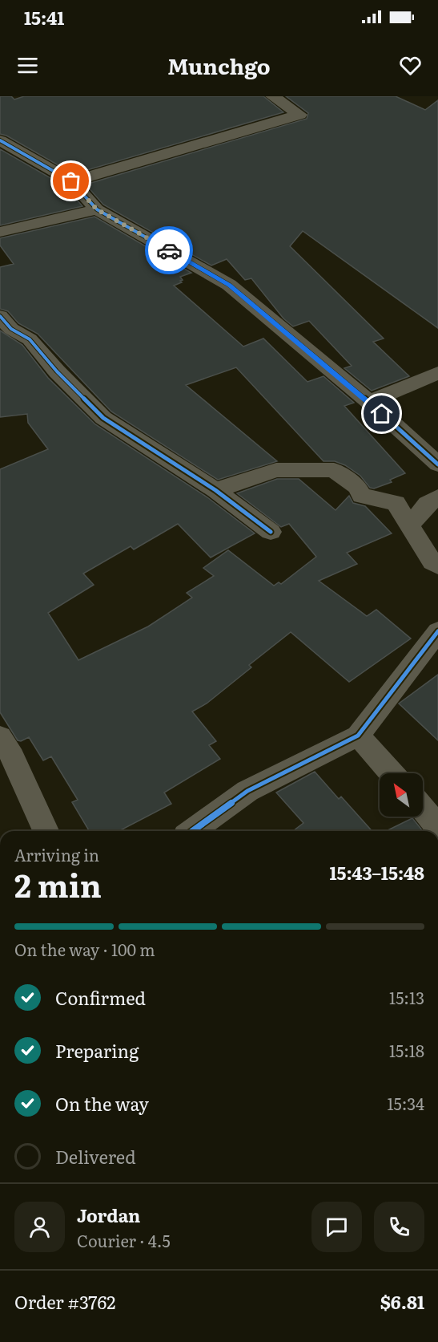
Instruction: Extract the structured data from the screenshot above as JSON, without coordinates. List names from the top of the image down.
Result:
{
  "north": "top left",
  "page": {
    "status": "15:41",
    "header": "Munchgo",
    "heading": ["2 min", "Arriving in", "15:43–15:48"],
    "panel": [
      "Jordan",
      "Courier · 4.5",
      "Order #3762",
      "$6.81"
    ],
    "bar": "On the way · 100 m",
    "list": [
      ["Confirmed", "15:13"],
      ["Preparing", "15:18"],
      ["On the way", "15:34"],
      "Delivered"
    ]
  }
}
